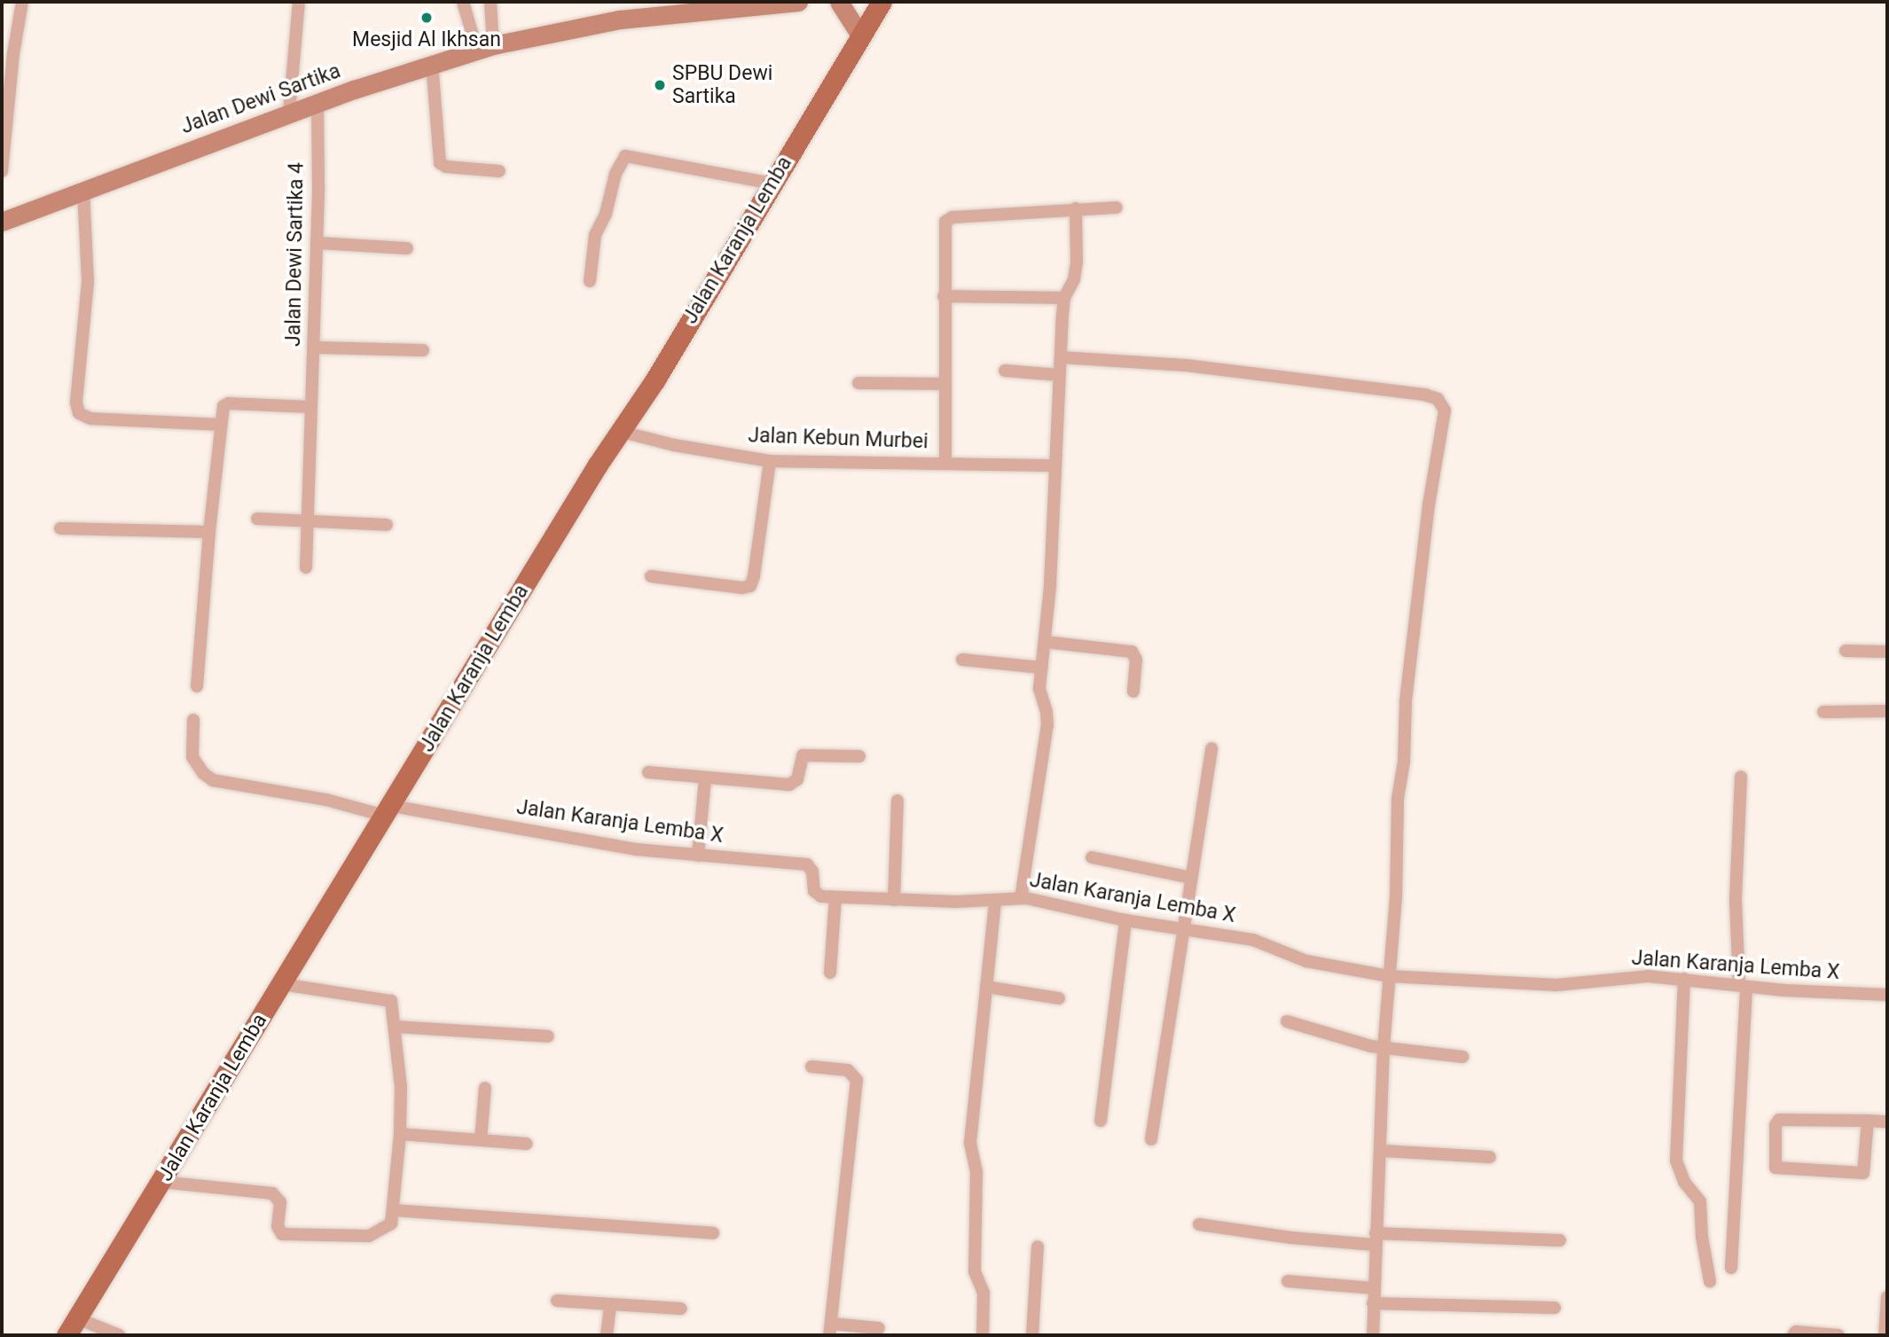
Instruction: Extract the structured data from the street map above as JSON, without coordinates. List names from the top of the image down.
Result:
{
  "streets": {
    "main road": ["Jalan Dewi Sartika", "Jalan Karanja Lemba"],
    "street": ["Jalan Dewi Sartika 4", "Jalan Kebun Murbei", "Jalan Karanja Lemba X"]
  },
  "crossings": [
    ["Jalan Dewi Sartika", "Jalan Dewi Sartika 4"],
    ["Jalan Karanja Lemba", "Jalan Kebun Murbei"],
    ["Jalan Karanja Lemba", "Jalan Karanja Lemba X"]
  ],
  "places": ["Mesjid Al Ikhsan", "SPBU Dewi Sartika"]
}
